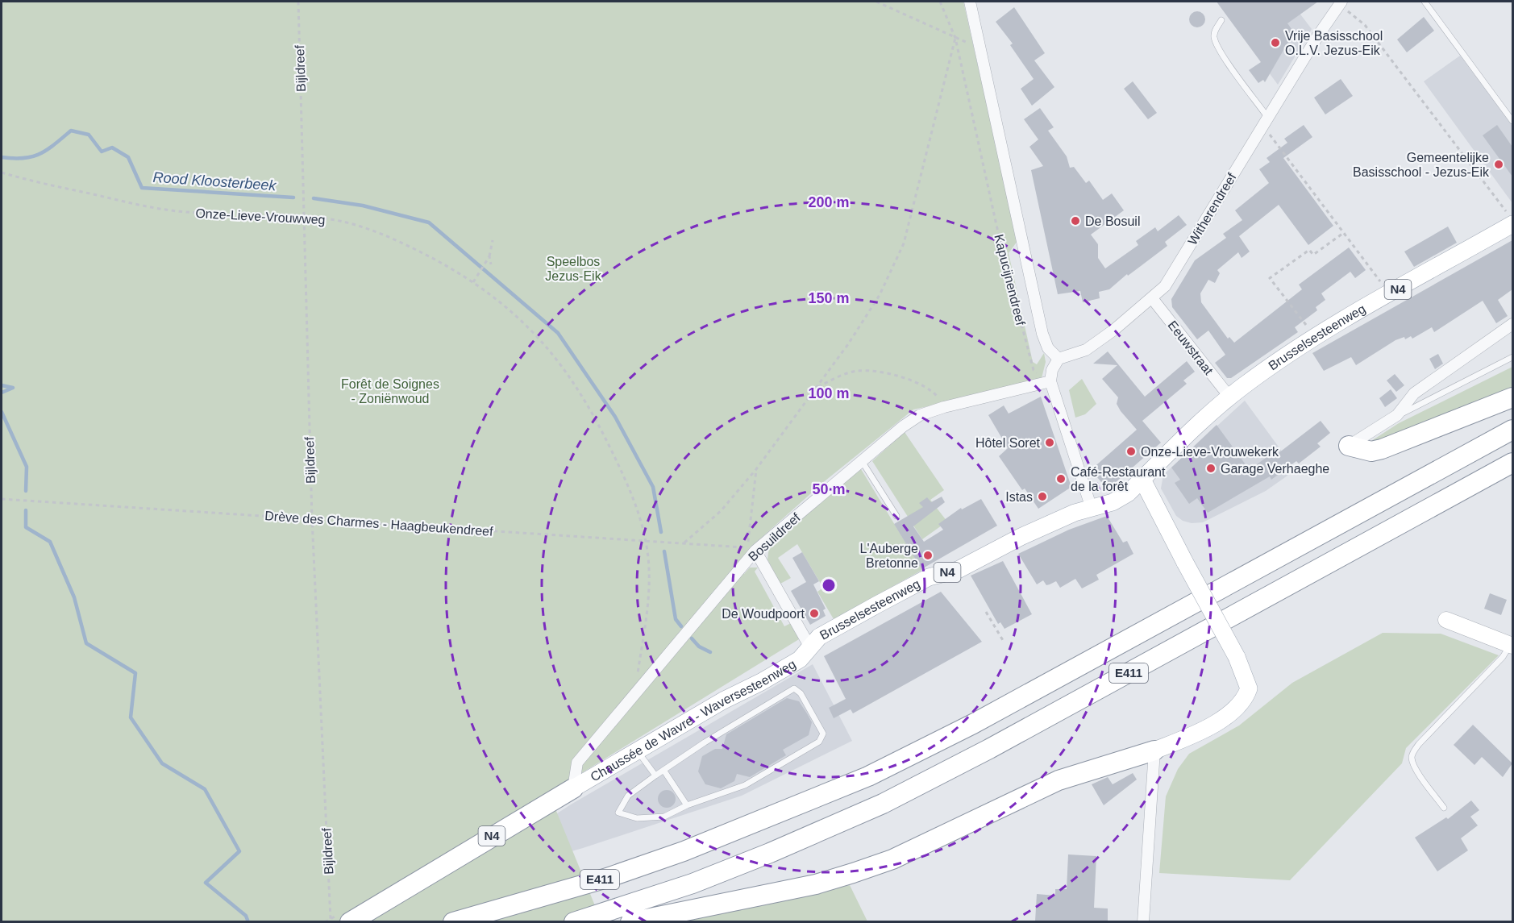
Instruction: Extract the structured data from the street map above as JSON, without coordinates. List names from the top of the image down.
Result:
{
  "streets": {
    "highway": ["N4", "E411"],
    "main road": ["Brusselsesteenweg", "Chaussée de Wavre - Waversesteenweg"],
    "street": [
      "Witherendreef",
      "Kapucijnendreef",
      "Eeuwstraat",
      "Bosuildreef"
    ],
    "path": ["Bijldreef", "Onze-Lieve-Vrouwweg", "Drève des Charmes - Haagbeukendreef"]
  },
  "crossings": [
    ["Bijldreef", "Onze-Lieve-Vrouwweg"],
    ["Bijldreef", "Drève des Charmes - Haagbeukendreef"],
    ["Witherendreef", "Kapucijnendreef"],
    ["Witherendreef", "Eeuwstraat"],
    ["Onze-Lieve-Vrouwweg", "Drève des Charmes - Haagbeukendreef"],
    ["Onze-Lieve-Vrouwweg", "Bosuildreef"],
    ["Kapucijnendreef", "Bosuildreef"],
    ["N4", "Bosuildreef"],
    ["N4", "Chaussée de Wavre - Waversesteenweg"],
    ["Brusselsesteenweg", "Eeuwstraat"],
    ["Brusselsesteenweg", "Chaussée de Wavre - Waversesteenweg"],
    ["Drève des Charmes - Haagbeukendreef", "Bosuildreef"],
    ["Bosuildreef", "Chaussée de Wavre - Waversesteenweg"]
  ],
  "water": ["Rood Kloosterbeek"],
  "parks": ["Speelbos Jezus-Eik", "Forêt de Soignes - Zoniënwoud"],
  "places": [
    "Vrije Basisschool O.L.V. Jezus-Eik",
    "Gemeentelijke Basisschool - Jezus-Eik",
    "De Bosuil",
    "Hôtel Soret",
    "Onze-Lieve-Vrouwekerk",
    "Garage Verhaeghe",
    "Café-Restaurant de la forêt",
    "Istas",
    "L'Auberge Bretonne",
    "De Woudpoort"
  ],
  "rings": [
    "200 m",
    "150 m",
    "100 m",
    "50 m"
  ]
}
